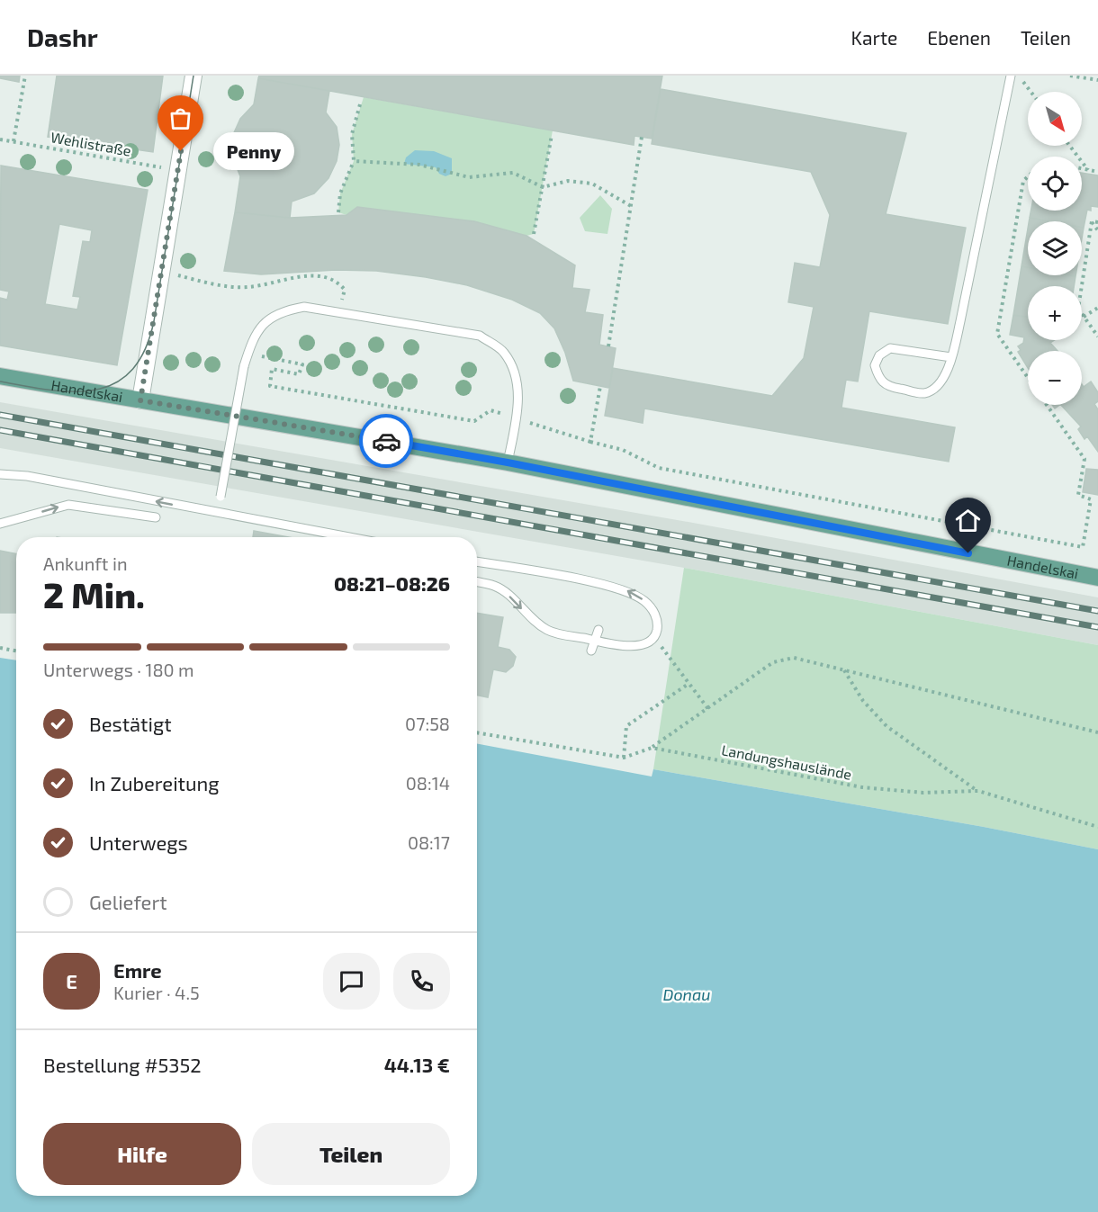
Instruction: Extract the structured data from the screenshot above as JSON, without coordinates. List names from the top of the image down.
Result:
{
  "streets": {
    "main road": ["Handelskai"],
    "path": ["Wehlistraße", "Landungshauslände"]
  },
  "water": ["Donau"],
  "places": ["Penny"],
  "north": "bottom right",
  "page": {
    "header": "Dashr",
    "nav": ["Karte", "Ebenen", "Teilen"],
    "map_buttons": ["+", "−"],
    "bubble": "Penny",
    "heading": ["2 Min.", "Ankunft in", "08:21–08:26"],
    "panel": [
      "Emre",
      "Kurier · 4.5",
      "Bestellung #5352",
      "44.13 €"
    ],
    "bar": "Unterwegs · 180 m",
    "list": [
      ["Bestätigt", "07:58"],
      ["In Zubereitung", "08:14"],
      ["Unterwegs", "08:17"],
      "Geliefert"
    ],
    "round": "E",
    "buttons": ["Hilfe", "Teilen"]
  }
}
